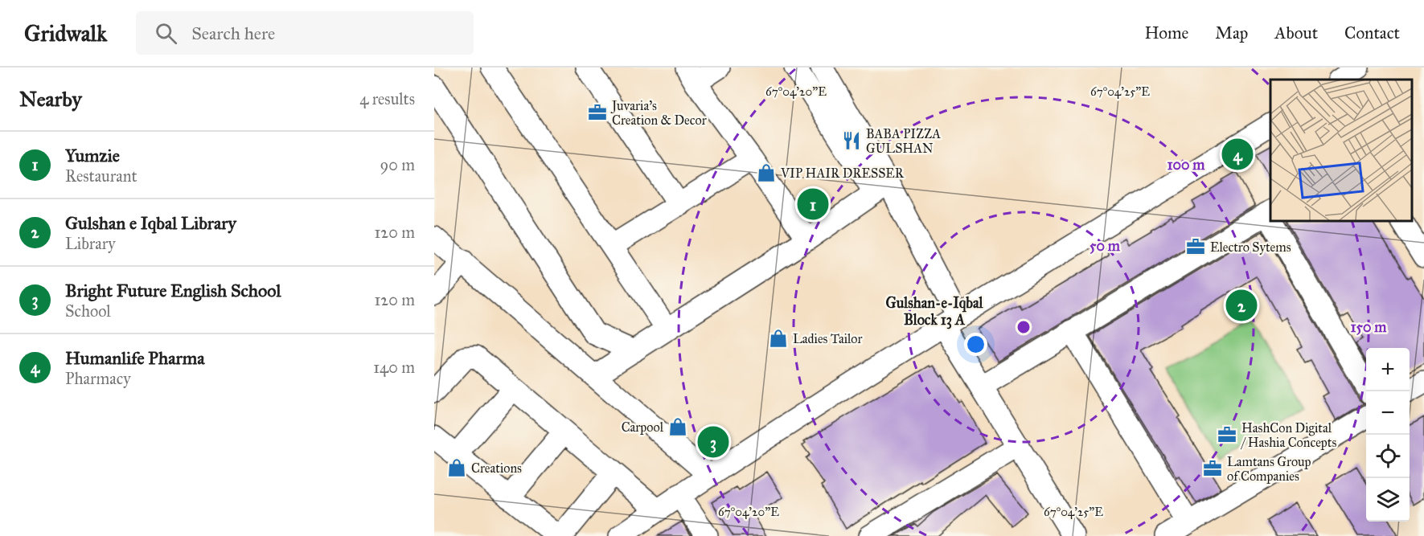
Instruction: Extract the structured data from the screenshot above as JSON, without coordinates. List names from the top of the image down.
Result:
{
  "districts": ["Gulshan-e-Iqbal Block 13 A"],
  "places": {
    "office": [
      "Juvaria's Creation & Decor",
      "Electro Sytems",
      "HashCon Digital / Hashia Concepts",
      "Lamtans Group of Companies"
    ],
    "restaurant": ["BABA PIZZA GULSHAN"],
    "shop": [
      "VIP HAIR DRESSER",
      "Ladies Tailor",
      "Carpool",
      "Creations"
    ]
  },
  "page": {
    "header": "Gridwalk",
    "search": "Search here",
    "nav": [
      "Home",
      "Map",
      "About",
      "Contact"
    ],
    "heading": ["Nearby", "4 results"],
    "list": [
      {
        "mark": "1",
        "name": "Yumzie",
        "note": "Restaurant",
        "value": "90 m"
      },
      {
        "mark": "2",
        "name": "Gulshan e Iqbal Library",
        "note": "Library",
        "value": "120 m"
      },
      {
        "mark": "3",
        "name": "Bright Future English School",
        "note": "School",
        "value": "120 m"
      },
      {
        "mark": "4",
        "name": "Humanlife Pharma",
        "note": "Pharmacy",
        "value": "140 m"
      }
    ],
    "pins": [
      "4",
      "1",
      "2",
      "3"
    ],
    "map_buttons": ["+", "−"]
  },
  "coordinates": ["67°04'20\"E", "67°04'25\"E"],
  "rings": ["100 m", "50 m", "150 m"]
}
